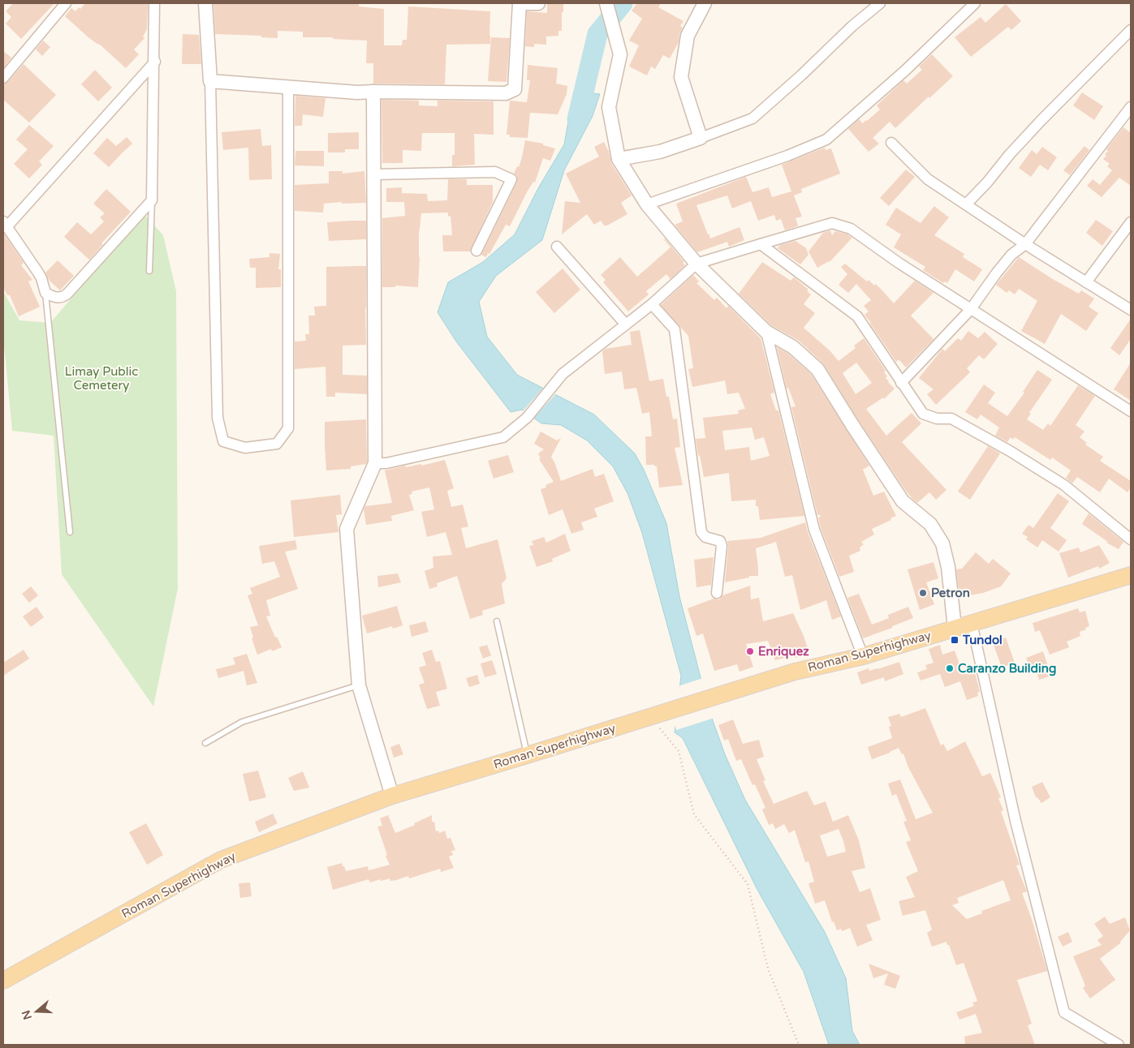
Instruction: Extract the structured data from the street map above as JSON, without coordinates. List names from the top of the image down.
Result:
{
  "streets": {
    "main road": ["Roman Superhighway"]
  },
  "parks": ["Limay Public Cemetery"],
  "places": {
    "other": ["Petron", "Enriquez", "Caranzo Building"],
    "transit": ["Tundol"]
  },
  "north": "left"
}
